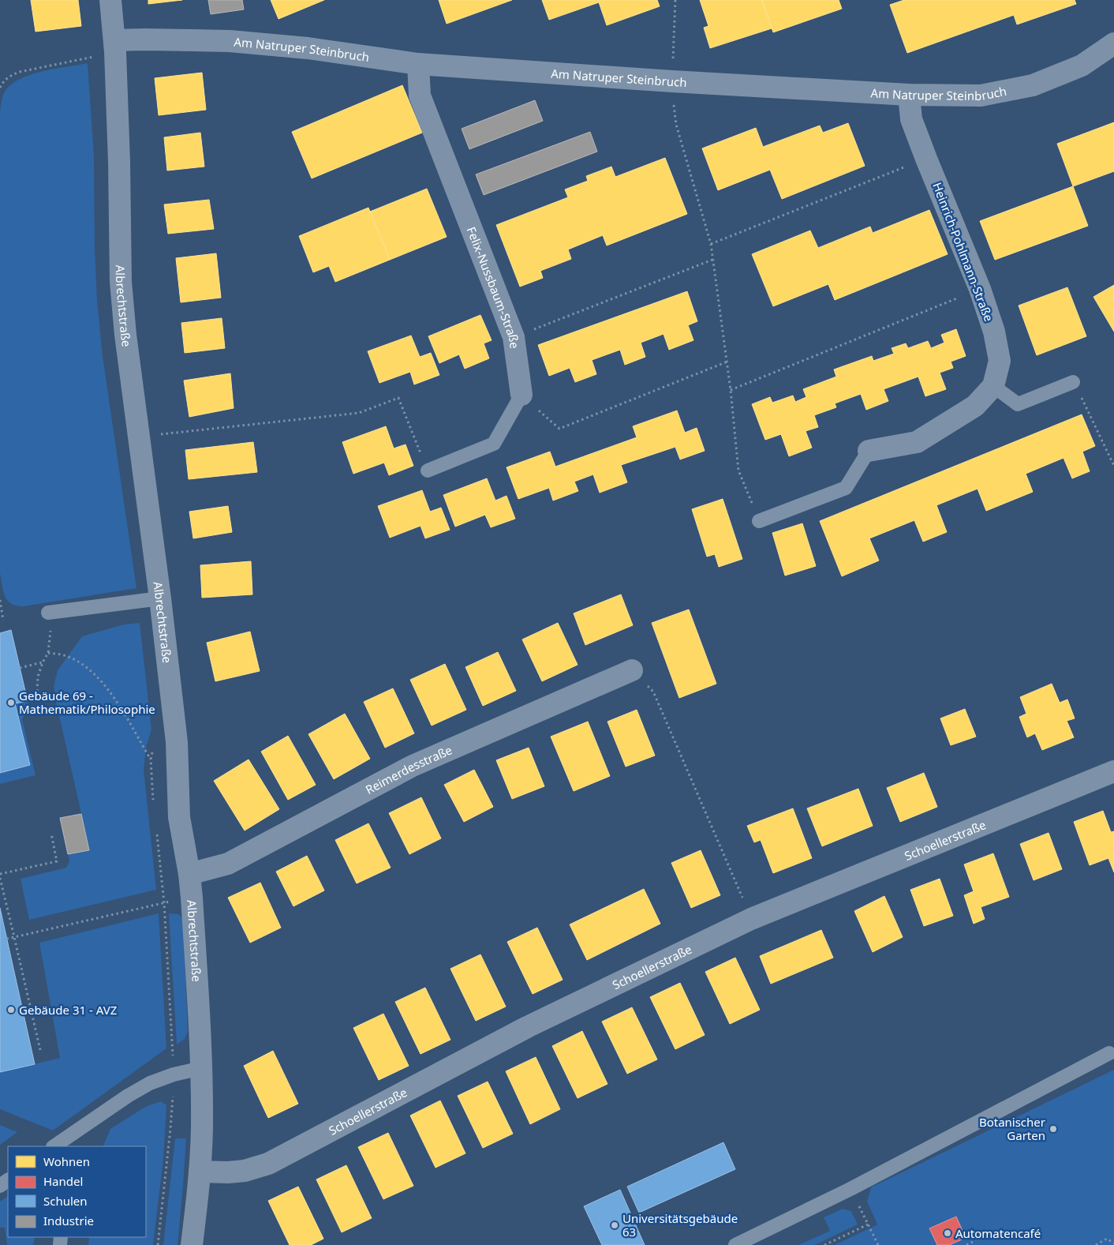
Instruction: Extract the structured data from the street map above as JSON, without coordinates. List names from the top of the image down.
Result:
{
  "streets": {
    "street": [
      "Am Natruper Steinbruch",
      "Heinrich-Pohlmann-Straße",
      "Felix-Nussbaum-Straße",
      "Albrechtstraße",
      "Reimerdesstraße",
      "Schoellerstraße"
    ]
  },
  "crossings": [
    ["Am Natruper Steinbruch", "Heinrich-Pohlmann-Straße"],
    ["Am Natruper Steinbruch", "Felix-Nussbaum-Straße"],
    ["Am Natruper Steinbruch", "Albrechtstraße"],
    ["Albrechtstraße", "Reimerdesstraße"],
    ["Albrechtstraße", "Schoellerstraße"]
  ],
  "places": [
    "Gebäude 69 - Mathematik/Philosophie",
    "Gebäude 31 - AVZ",
    "Botanischer Garten",
    "Universitätsgebäude 63",
    "Automatencafé"
  ],
  "legend": [
    "Wohnen",
    "Handel",
    "Schulen",
    "Industrie"
  ]
}
